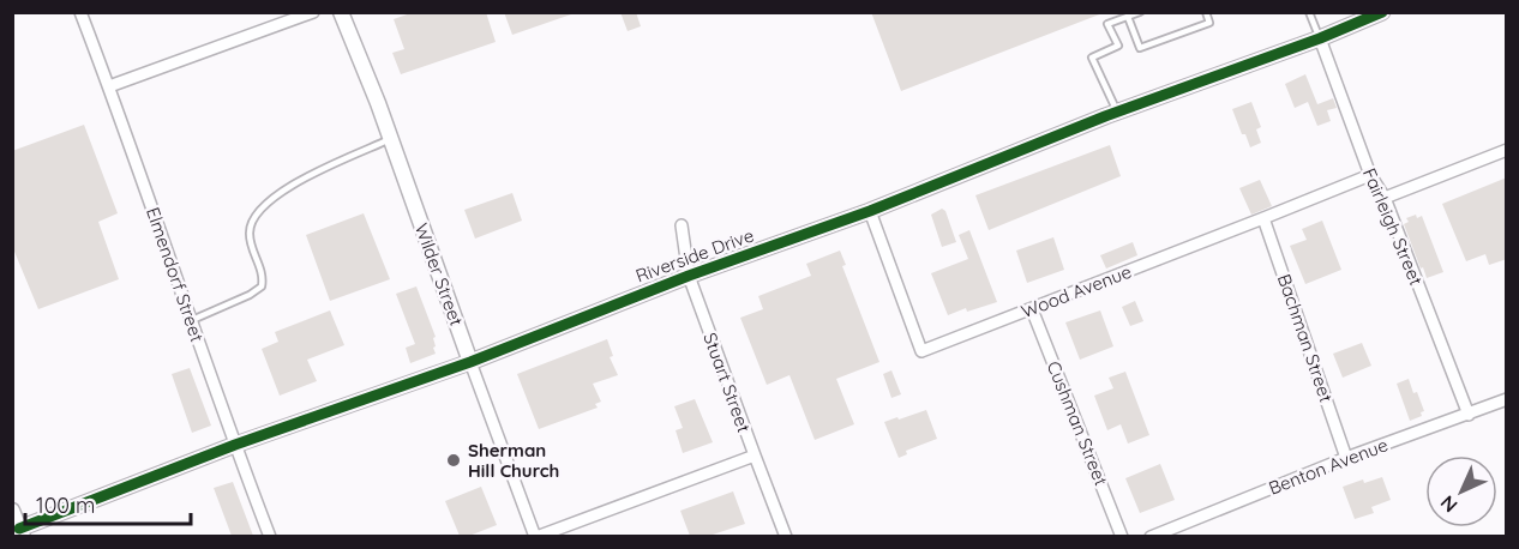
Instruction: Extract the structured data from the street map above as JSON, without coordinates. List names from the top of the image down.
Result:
{
  "streets": {
    "street": [
      "Fairleigh Street",
      "Riverside Drive",
      "Elmendorf Street",
      "Wilder Street",
      "Wood Avenue",
      "Bachman Street",
      "Stuart Street",
      "Cushman Street",
      "Benton Avenue"
    ]
  },
  "crossings": [
    ["Fairleigh Street", "Riverside Drive"],
    ["Fairleigh Street", "Wood Avenue"],
    ["Fairleigh Street", "Benton Avenue"],
    ["Riverside Drive", "Elmendorf Street"],
    ["Riverside Drive", "Wilder Street"],
    ["Riverside Drive", "Wood Avenue"],
    ["Riverside Drive", "Stuart Street"],
    ["Wood Avenue", "Bachman Street"],
    ["Wood Avenue", "Cushman Street"],
    ["Bachman Street", "Benton Avenue"]
  ],
  "places": ["Sherman Hill Church"],
  "scale_bar": "100 m",
  "north": "bottom left"
}
